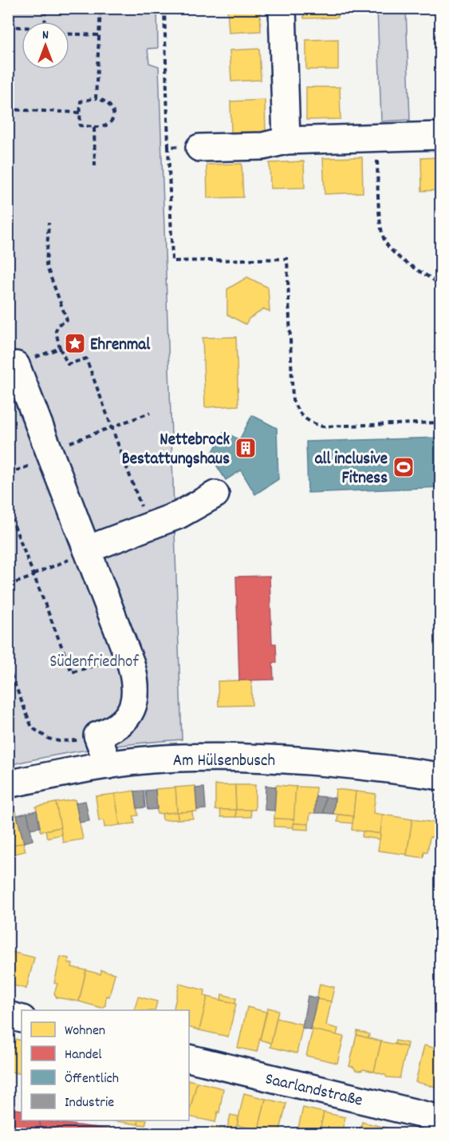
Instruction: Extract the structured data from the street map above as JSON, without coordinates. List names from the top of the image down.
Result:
{
  "streets": {
    "street": ["Am Hülsenbusch", "Saarlandstraße"]
  },
  "parks": ["Südenfriedhof"],
  "places": {
    "place": ["Ehrenmal"],
    "building": ["Nettebrock Bestattungshaus"],
    "sports": ["all inclusive Fitness"]
  },
  "legend": [
    "Wohnen",
    "Handel",
    "Öffentlich",
    "Industrie"
  ],
  "north": "top"
}
